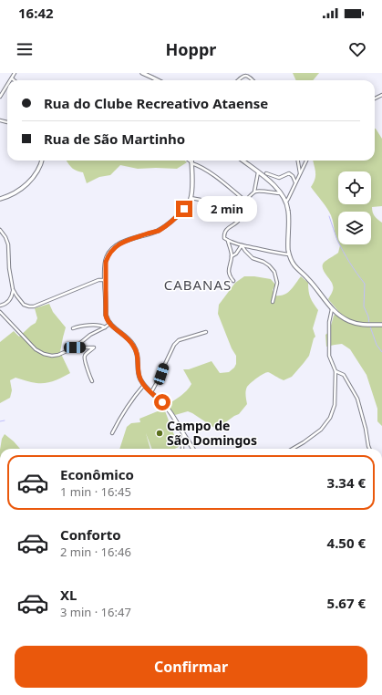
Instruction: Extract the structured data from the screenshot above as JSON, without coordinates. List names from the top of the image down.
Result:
{
  "districts": ["CABANAS"],
  "places": ["Campo de São Domingos"],
  "page": {
    "status": "16:42",
    "header": "Hoppr",
    "banner": ["Rua do Clube Recreativo Ataense", "Rua de São Martinho"],
    "bubble": "2 min",
    "list": [
      {
        "name": "Econômico",
        "note": "1 min · 16:45",
        "value": "3.34 €"
      },
      {
        "name": "Conforto",
        "note": "2 min · 16:46",
        "value": "4.50 €"
      },
      {
        "name": "XL",
        "note": "3 min · 16:47",
        "value": "5.67 €"
      }
    ],
    "buttons": "Confirmar"
  }
}
